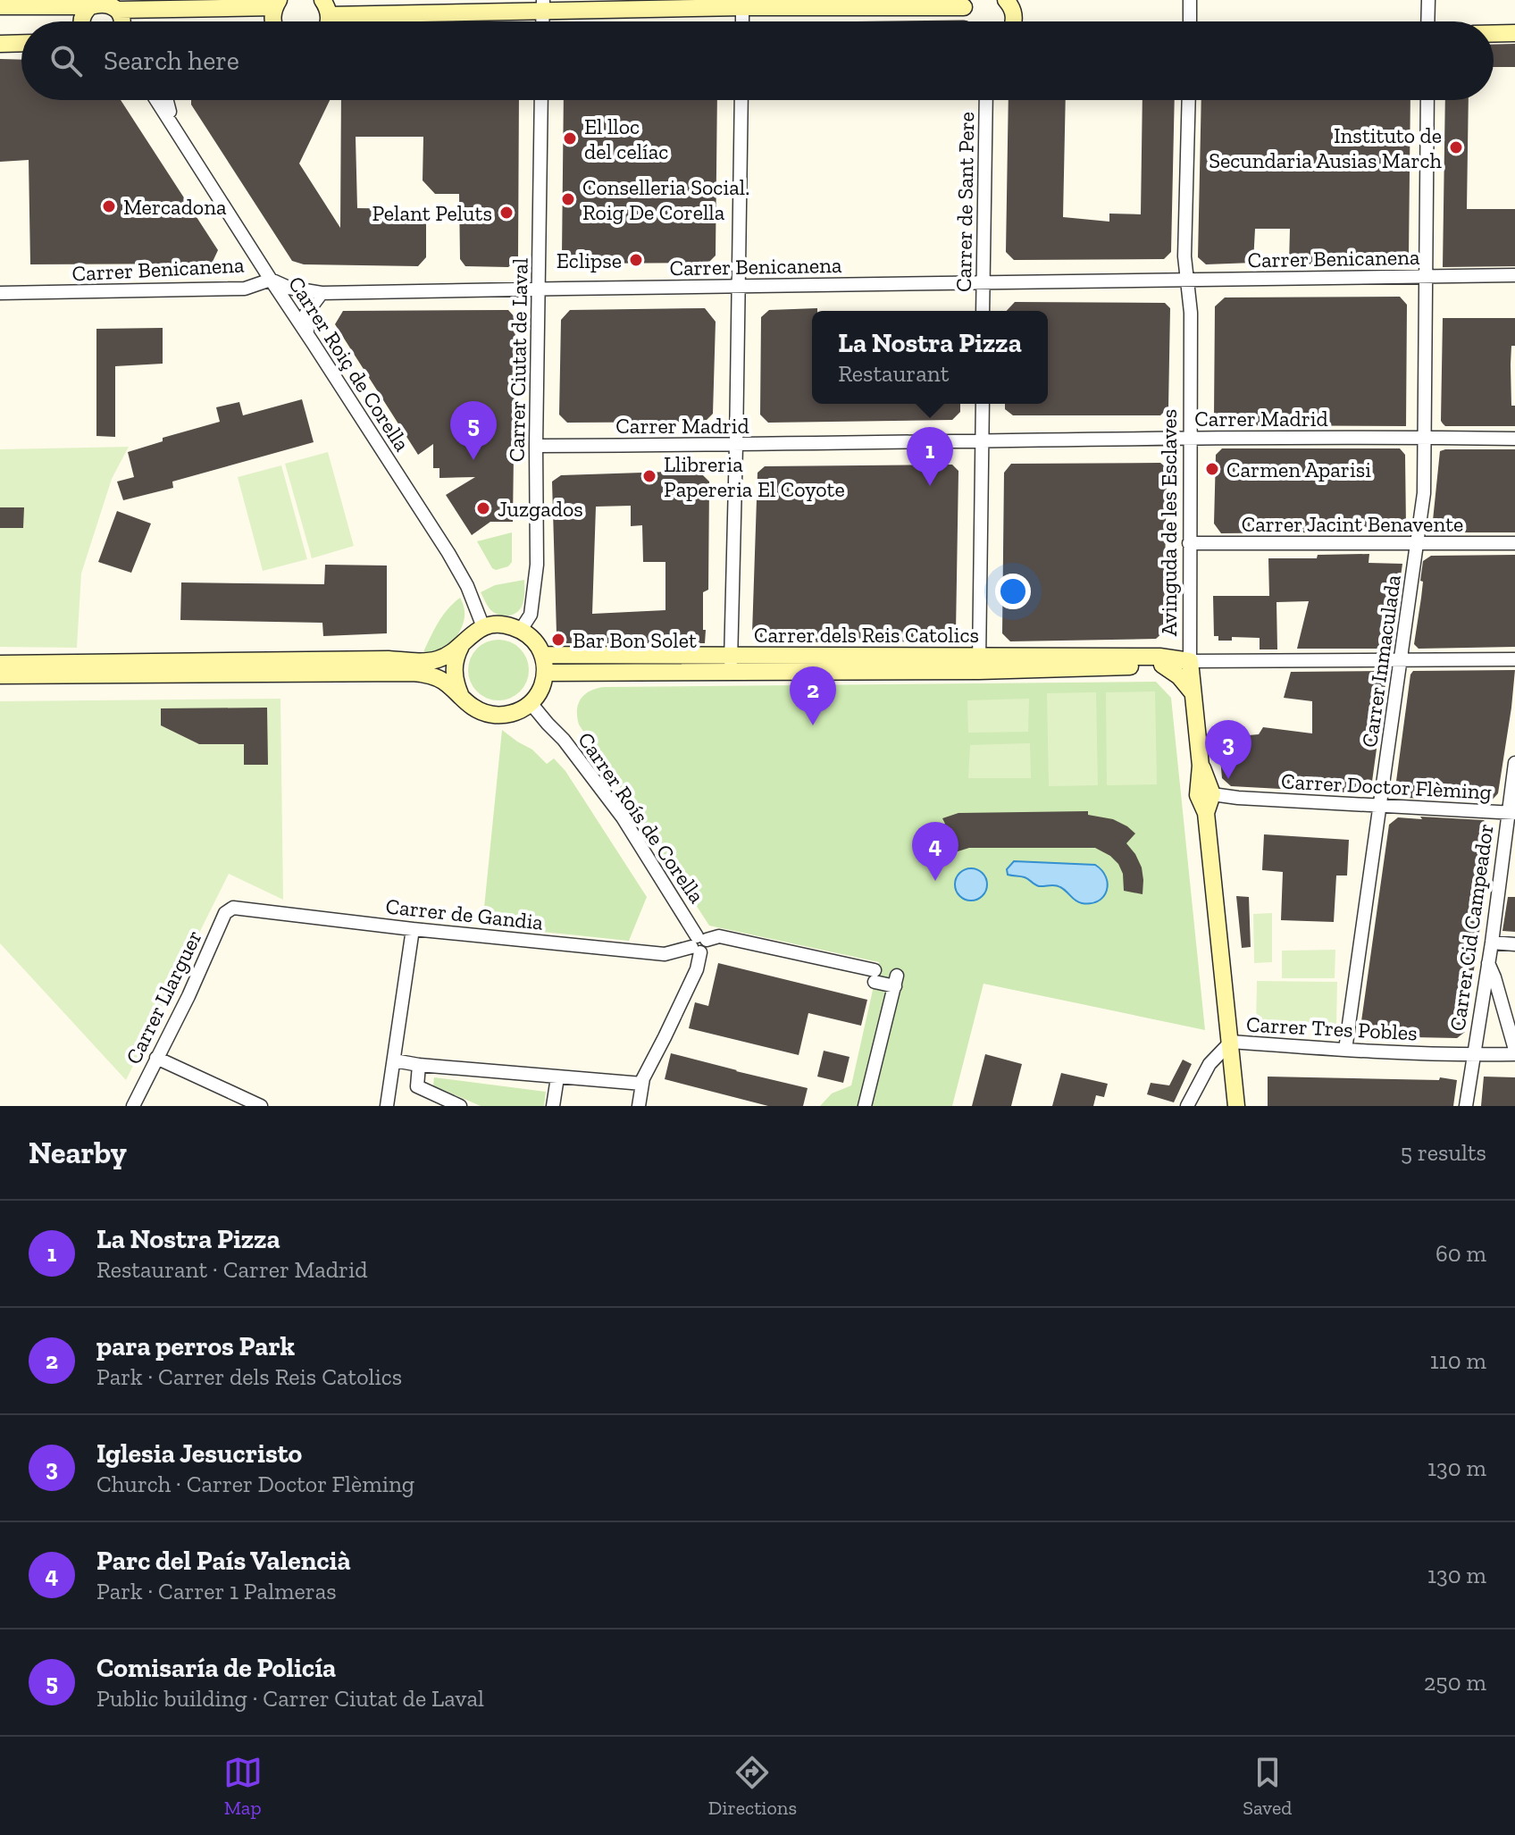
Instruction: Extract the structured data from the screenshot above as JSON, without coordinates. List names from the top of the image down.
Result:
{
  "streets": {
    "street": [
      "Carrer de Sant Pere",
      "Carrer Benicanena",
      "Carrer Ciutat de Laval",
      "Carrer Roiç de Corella",
      "Carrer Madrid",
      "Avinguda de les Esclaves",
      "Carrer Jacint Benavente",
      "Carrer dels Reis Catolics",
      "Carrer Inmaculada",
      "Carrer Doctor Flèming",
      "Carrer Roís de Corella",
      "Carrer de Gandia",
      "Carrer Cid Campeador",
      "Carrer Llarguer",
      "Carrer Tres Pobles"
    ]
  },
  "crossings": [
    ["Carrer de Sant Pere", "Carrer Benicanena"],
    ["Carrer Benicanena", "Carrer Ciutat de Laval"],
    ["Carrer Benicanena", "Carrer Roiç de Corella"],
    ["Carrer Benicanena", "Avinguda de les Esclaves"],
    ["Carrer Benicanena", "Carrer Inmaculada"],
    ["Carrer Ciutat de Laval", "Carrer Roiç de Corella"],
    ["Carrer Ciutat de Laval", "Carrer Madrid"],
    ["Carrer Ciutat de Laval", "Carrer dels Reis Catolics"],
    ["Carrer Ciutat de Laval", "Carrer Roís de Corella"],
    ["Carrer Roiç de Corella", "Carrer dels Reis Catolics"],
    ["Carrer Roiç de Corella", "Carrer Roís de Corella"],
    ["Carrer Madrid", "Avinguda de les Esclaves"],
    ["Carrer Madrid", "Carrer Inmaculada"],
    ["Avinguda de les Esclaves", "Carrer Jacint Benavente"],
    ["Avinguda de les Esclaves", "Carrer dels Reis Catolics"],
    ["Avinguda de les Esclaves", "Carrer Doctor Flèming"],
    ["Avinguda de les Esclaves", "Carrer Tres Pobles"],
    ["Carrer Jacint Benavente", "Carrer Inmaculada"],
    ["Carrer dels Reis Catolics", "Carrer Inmaculada"],
    ["Carrer dels Reis Catolics", "Carrer Roís de Corella"],
    ["Carrer Inmaculada", "Carrer Doctor Flèming"],
    ["Carrer Inmaculada", "Carrer Tres Pobles"],
    ["Carrer Doctor Flèming", "Carrer Cid Campeador"],
    ["Carrer Roís de Corella", "Carrer de Gandia"],
    ["Carrer de Gandia", "Carrer Llarguer"],
    ["Carrer Cid Campeador", "Carrer Tres Pobles"]
  ],
  "places": [
    "El lloc del celíac",
    "Instituto de Secundaria Ausias March",
    "Conselleria Social. Roig De Corella",
    "Mercadona",
    "Pelant Peluts",
    "Eclipse",
    "Carmen Aparisi",
    "Llibreria Papereria El Coyote",
    "Juzgados",
    "Bar Bon Solet"
  ],
  "page": {
    "search": "Search here",
    "popup": ["La Nostra Pizza", "Restaurant"],
    "pins": [
      "5",
      "1",
      "2",
      "3",
      "4"
    ],
    "heading": ["Nearby", "5 results"],
    "list": [
      {
        "mark": "1",
        "name": "La Nostra Pizza",
        "note": "Restaurant · Carrer Madrid",
        "value": "60 m"
      },
      {
        "mark": "2",
        "name": "para perros Park",
        "note": "Park · Carrer dels Reis Catolics",
        "value": "110 m"
      },
      {
        "mark": "3",
        "name": "Iglesia Jesucristo",
        "note": "Church · Carrer Doctor Flèming",
        "value": "130 m"
      },
      {
        "mark": "4",
        "name": "Parc del País Valencià",
        "note": "Park · Carrer 1 Palmeras",
        "value": "130 m"
      },
      {
        "mark": "5",
        "name": "Comisaría de Policía",
        "note": "Public building · Carrer Ciutat de Laval",
        "value": "250 m"
      }
    ],
    "nav": ["Map", "Directions", "Saved"]
  }
}
